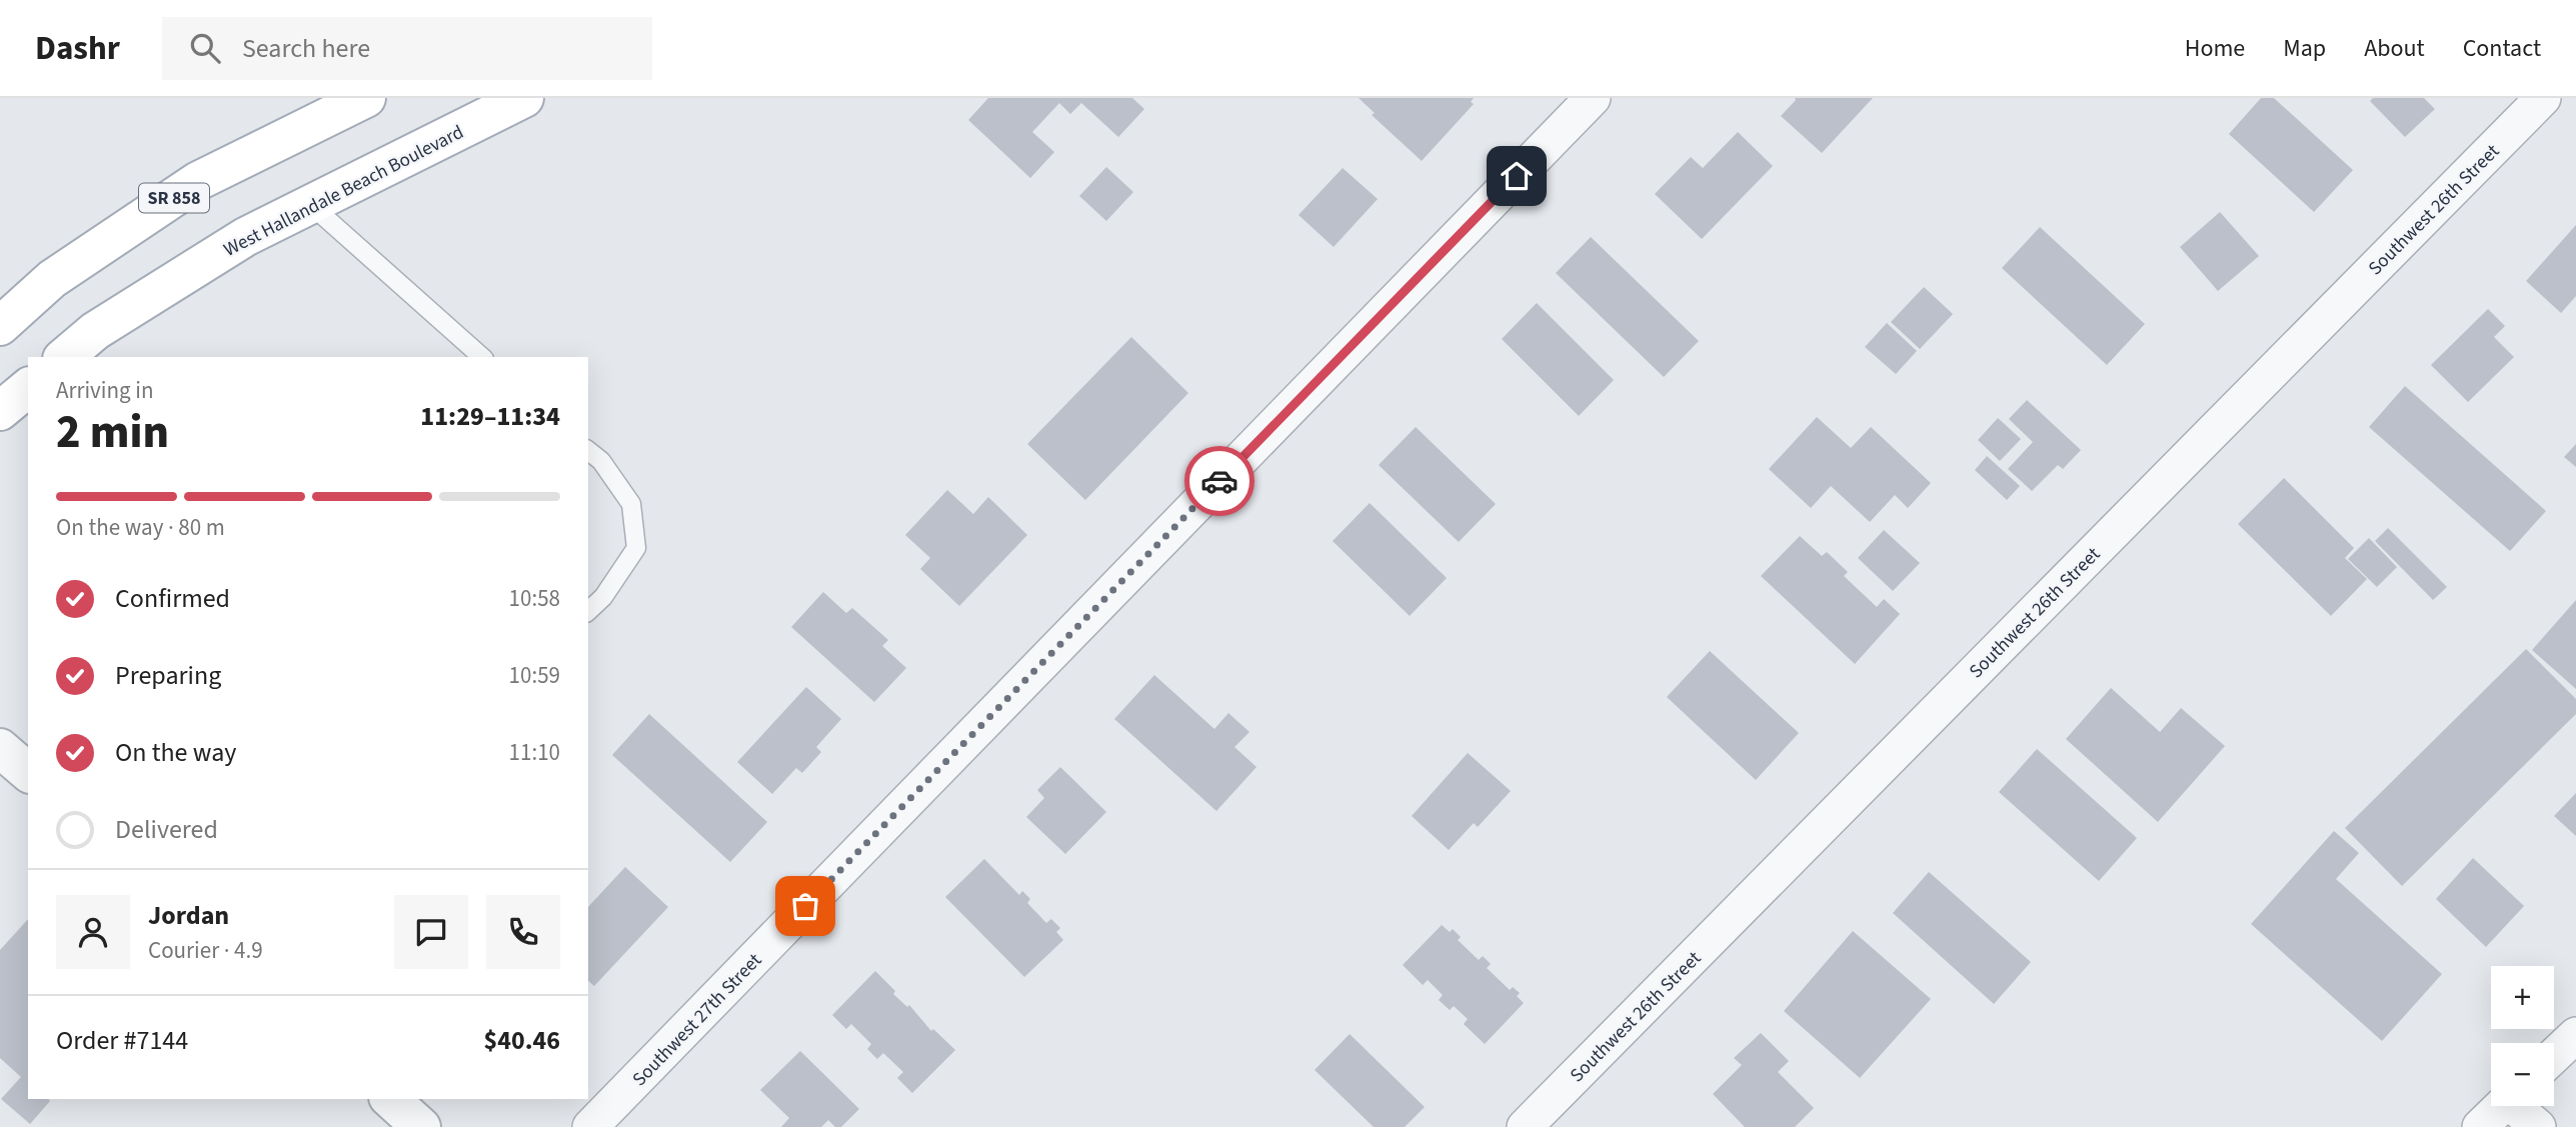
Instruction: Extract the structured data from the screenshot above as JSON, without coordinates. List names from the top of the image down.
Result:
{
  "streets": {
    "main road": ["West Hallandale Beach Boulevard", "SR 858"],
    "street": ["Southwest 26th Street", "Southwest 27th Street"]
  },
  "page": {
    "header": "Dashr",
    "search": "Search here",
    "nav": [
      "Home",
      "Map",
      "About",
      "Contact"
    ],
    "heading": ["2 min", "Arriving in", "11:29–11:34"],
    "panel": [
      "Jordan",
      "Courier · 4.9",
      "Order #7144",
      "$40.46"
    ],
    "bar": "On the way · 80 m",
    "list": [
      ["Confirmed", "10:58"],
      ["Preparing", "10:59"],
      ["On the way", "11:10"],
      "Delivered"
    ],
    "map_buttons": ["+", "−"]
  }
}
